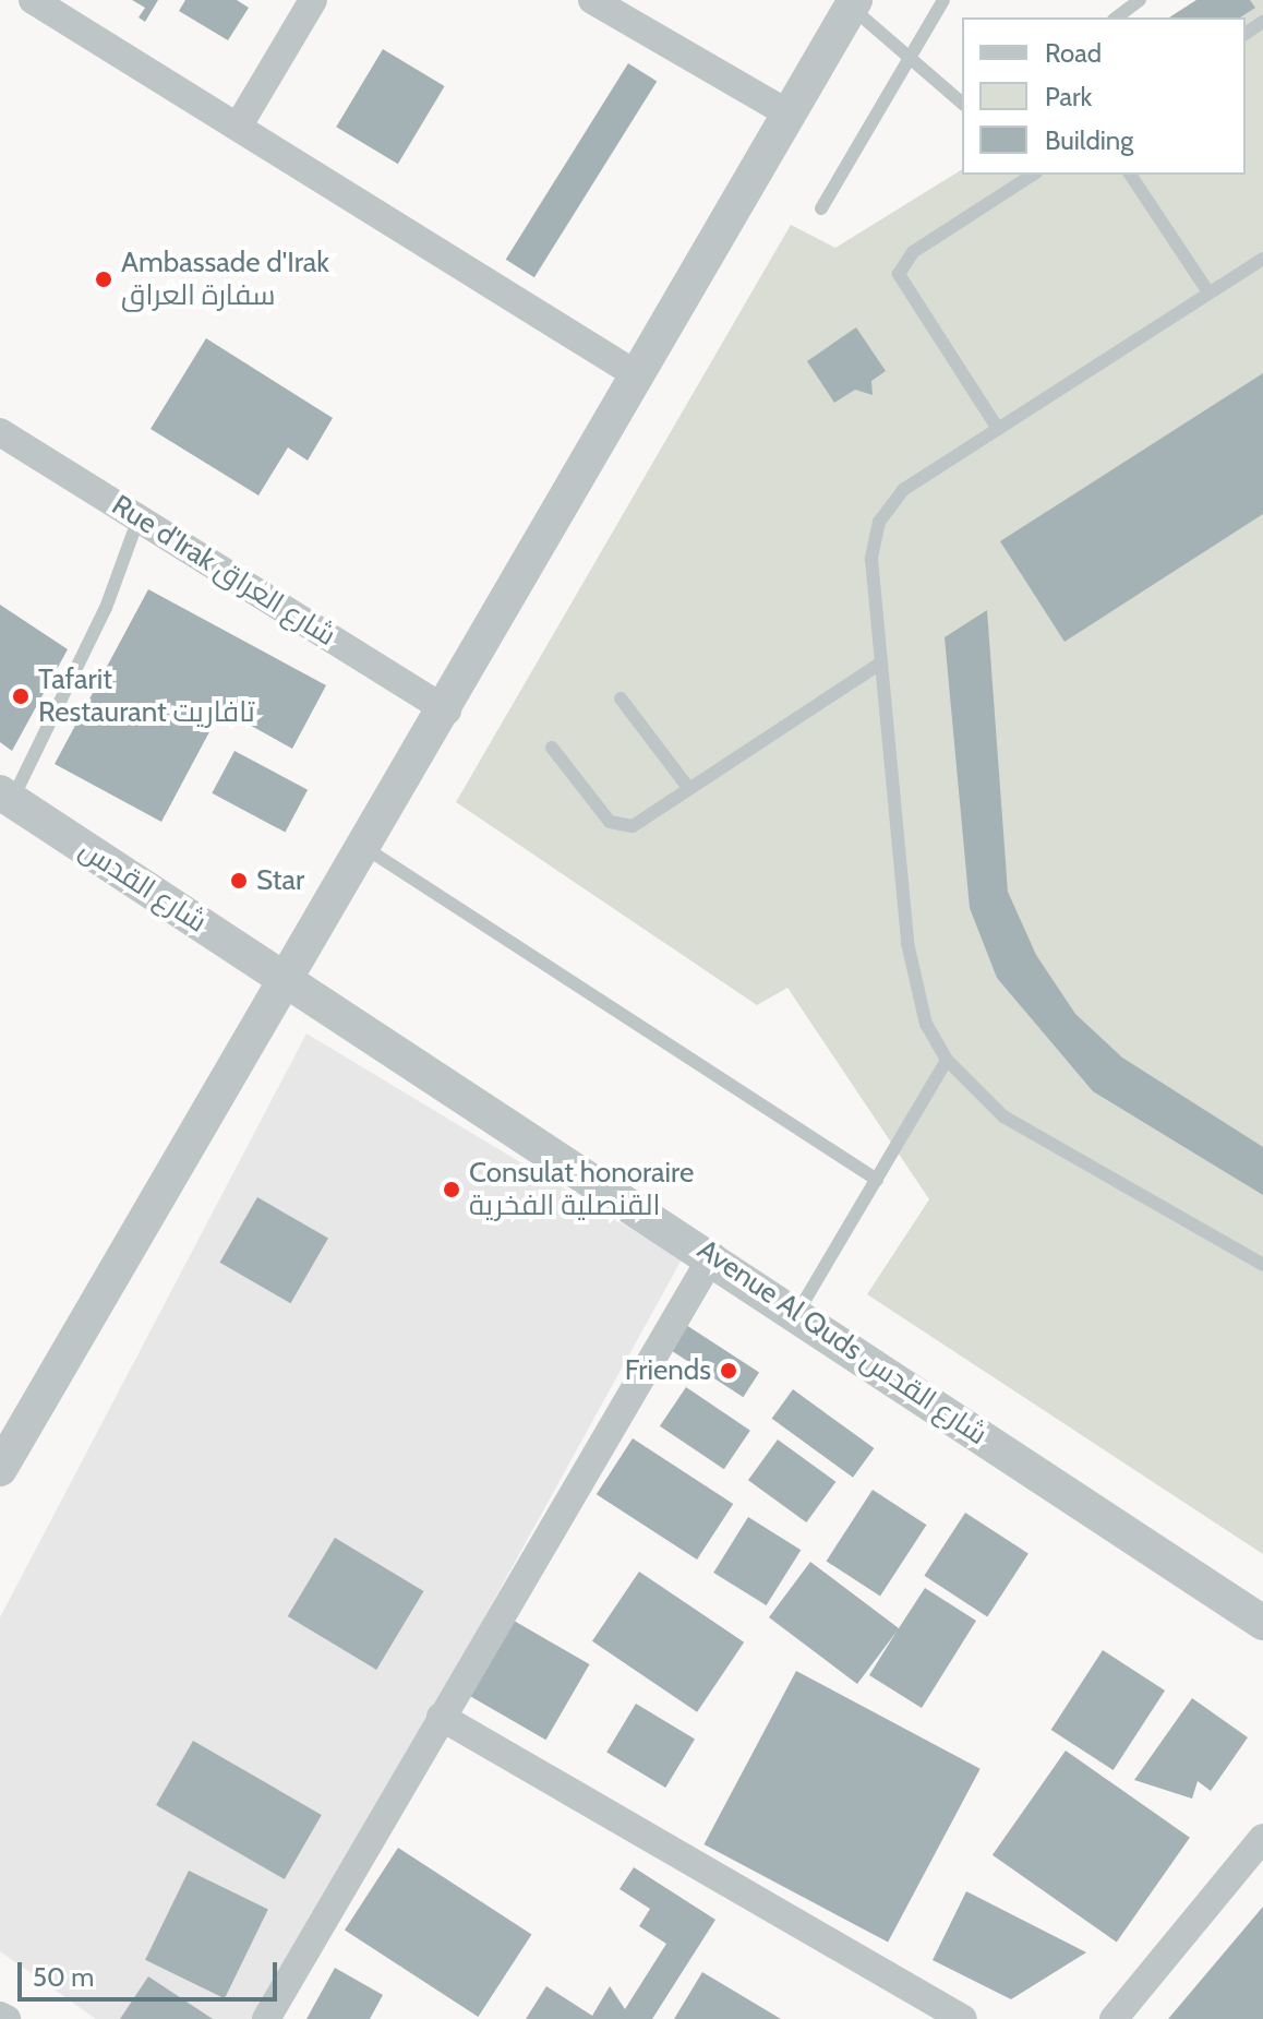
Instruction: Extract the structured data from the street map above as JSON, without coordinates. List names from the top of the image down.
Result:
{
  "streets": {
    "street": ["Rue d'Irak شارع العراق", "شارع القدس", "Avenue Al Quds شارع القدس"]
  },
  "crossings": [
    ["شارع القدس", "Avenue Al Quds شارع القدس"]
  ],
  "places": [
    "Ambassade d'Irak سفارة العراق",
    "Tafarit Restaurant تافاريت",
    "Star",
    "Consulat honoraire القنصلية الفخرية",
    "Friends"
  ],
  "legend": ["Road", "Park", "Building"],
  "scale_bar": "50 m"
}
